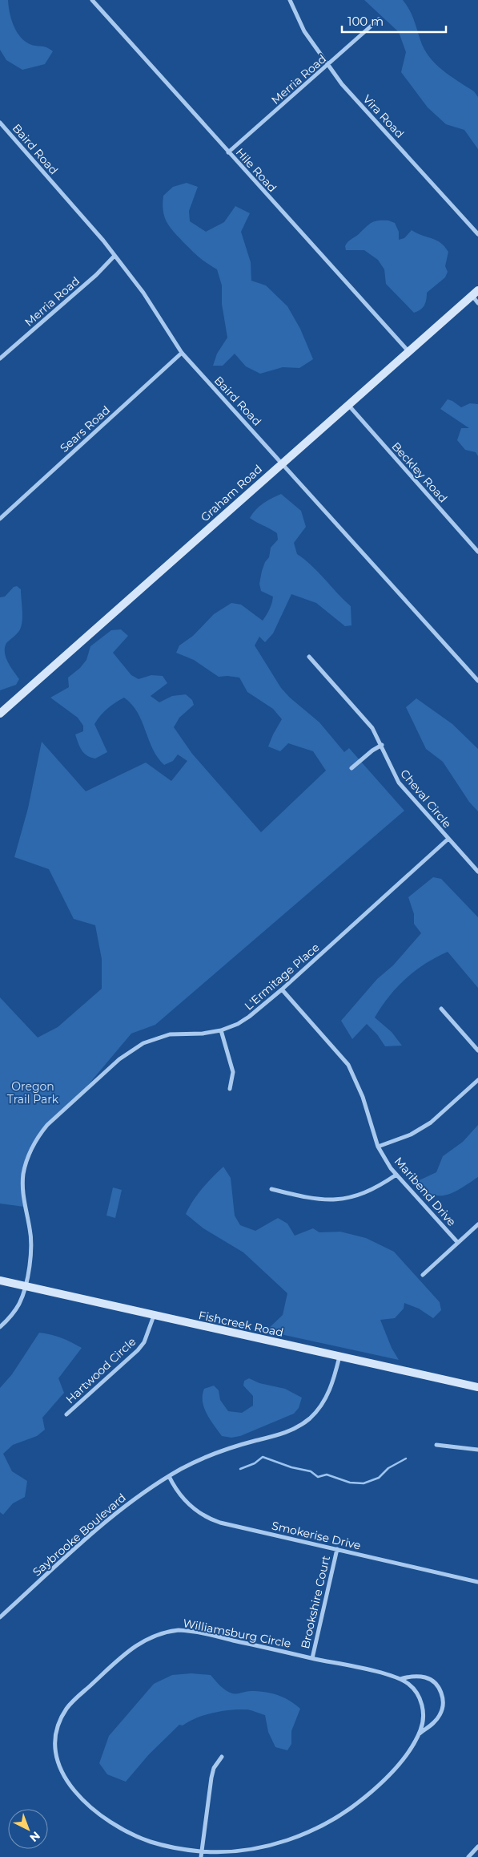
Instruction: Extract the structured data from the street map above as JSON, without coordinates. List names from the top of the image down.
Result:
{
  "streets": {
    "main road": ["Graham Road", "Fishcreek Road"],
    "street": [
      "Merria Road",
      "Vira Road",
      "Baird Road",
      "Hile Road",
      "Sears Road",
      "Beckley Road",
      "Cheval Circle",
      "L'Ermitage Place",
      "Maribend Drive",
      "Hartwood Circle",
      "Saybrooke Boulevard",
      "Smokerise Drive",
      "Brookshire Court",
      "Williamsburg Circle"
    ]
  },
  "crossings": [
    ["Merria Road", "Vira Road"],
    ["Merria Road", "Baird Road"],
    ["Merria Road", "Hile Road"],
    ["Baird Road", "Sears Road"],
    ["Baird Road", "Graham Road"],
    ["Hile Road", "Graham Road"],
    ["Beckley Road", "Graham Road"],
    ["Cheval Circle", "L'Ermitage Place"],
    ["L'Ermitage Place", "Maribend Drive"],
    ["L'Ermitage Place", "Fishcreek Road"],
    ["Fishcreek Road", "Hartwood Circle"],
    ["Fishcreek Road", "Saybrooke Boulevard"],
    ["Saybrooke Boulevard", "Smokerise Drive"],
    ["Smokerise Drive", "Brookshire Court"],
    ["Brookshire Court", "Williamsburg Circle"]
  ],
  "parks": ["Oregon Trail Park"],
  "scale_bar": "100 m",
  "north": "bottom right"
}
